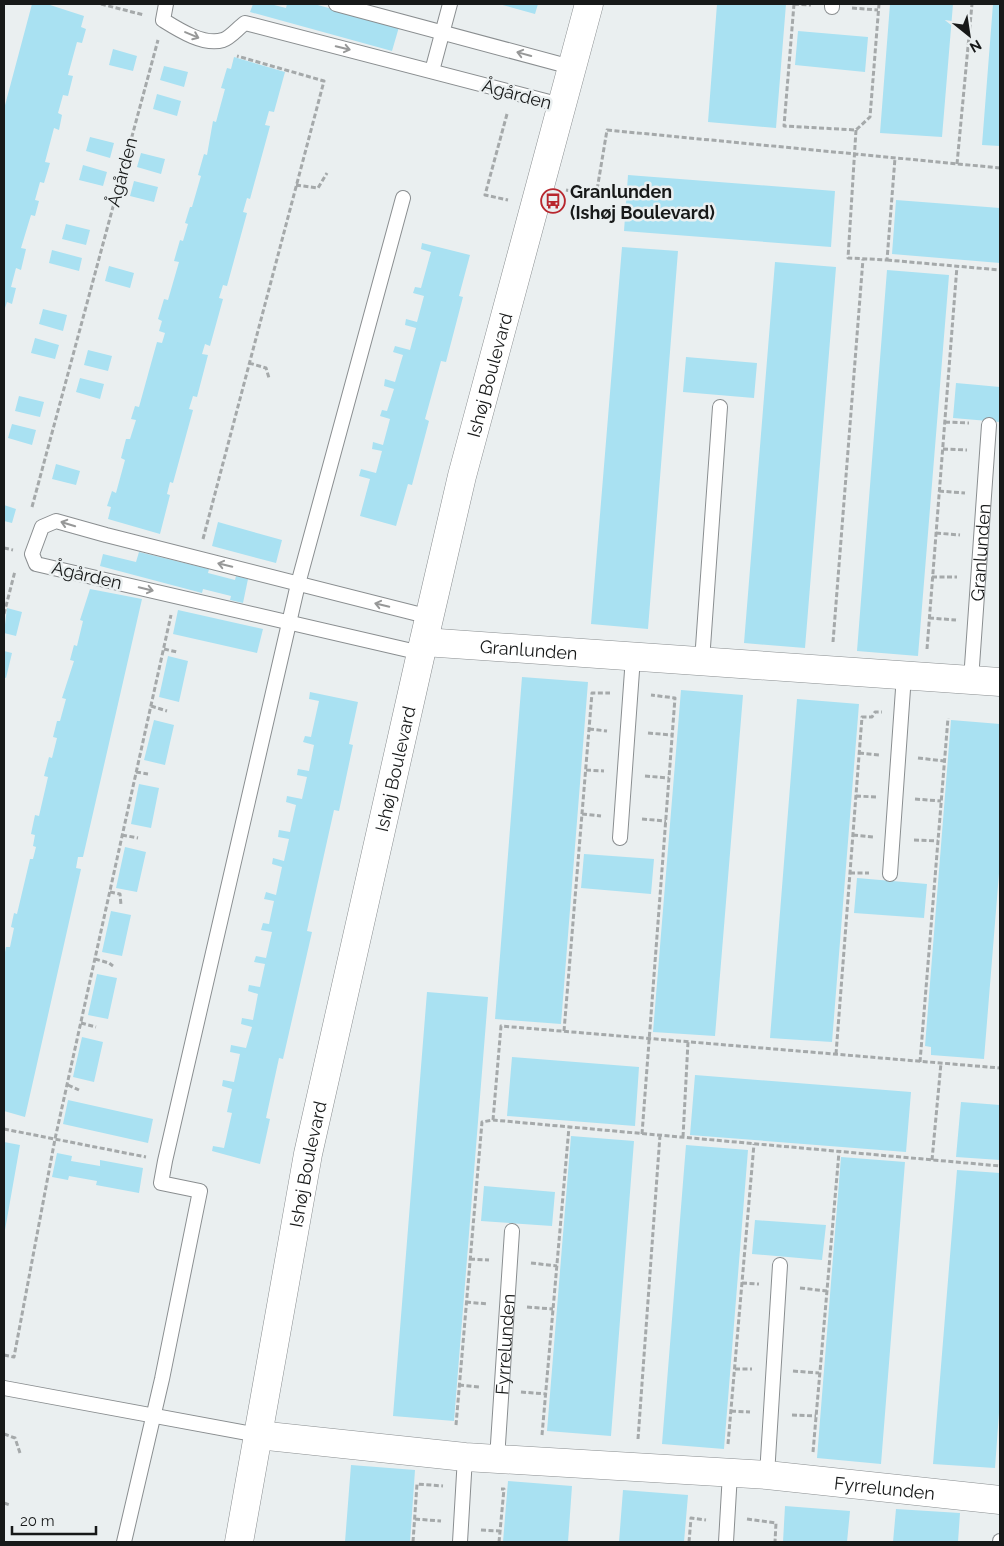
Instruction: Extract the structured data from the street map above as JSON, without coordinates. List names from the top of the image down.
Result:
{
  "streets": {
    "street": ["Ishøj Boulevard", "Granlunden", "Fyrrelunden"],
    "lane": ["Ågården"]
  },
  "crossings": [
    ["Ågården", "Ishøj Boulevard"],
    ["Ågården", "Granlunden"],
    ["Ishøj Boulevard", "Granlunden"],
    ["Ishøj Boulevard", "Fyrrelunden"]
  ],
  "places": {
    "bus stop": ["Granlunden (Ishøj Boulevard)"]
  },
  "scale_bar": "20 m",
  "north": "bottom right"
}
